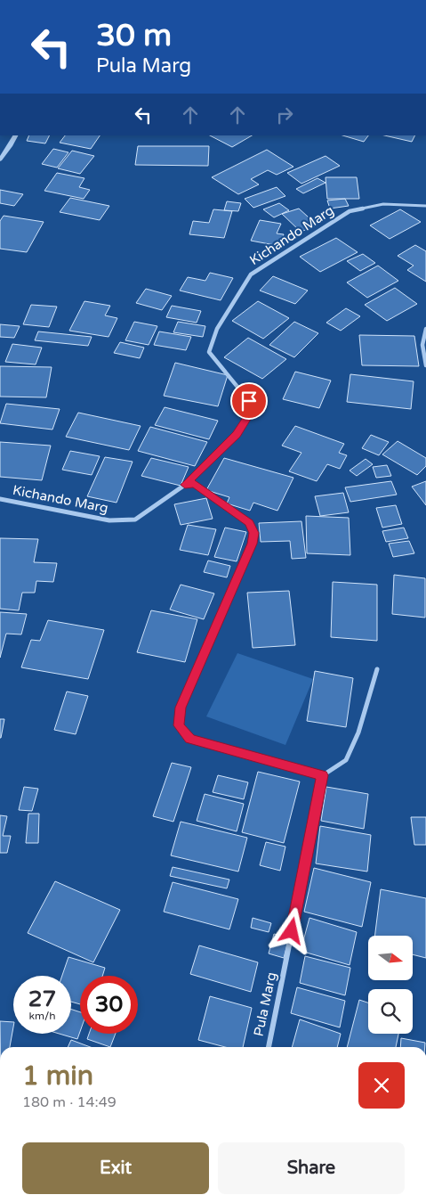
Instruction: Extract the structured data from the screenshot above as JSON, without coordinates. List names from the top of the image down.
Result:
{
  "streets": {
    "street": ["Kichando Marg", "Pula Marg"]
  },
  "north": "right",
  "page": {
    "turn": ["30 m", "Pula Marg"],
    "speed": "27 km/h",
    "limit": "30",
    "heading": ["1 min", "180 m · 14:49"],
    "buttons": ["Exit", "Share"]
  }
}
